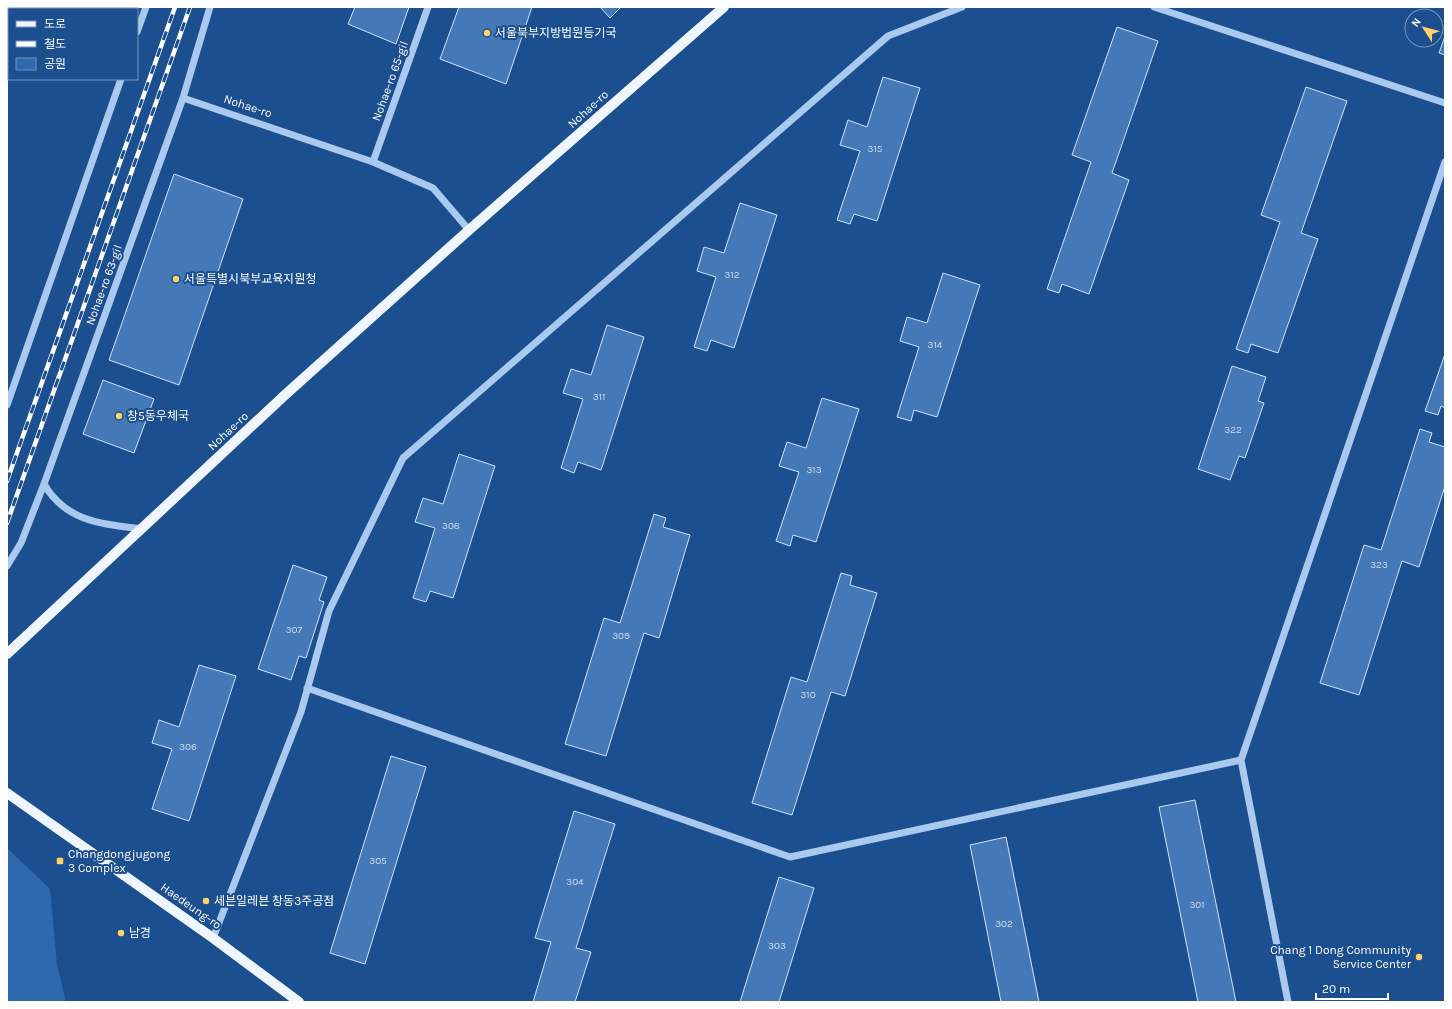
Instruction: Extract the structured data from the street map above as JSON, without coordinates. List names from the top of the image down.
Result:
{
  "streets": {
    "main road": ["Nohae-ro", "Haedeung-ro"],
    "street": ["Nohae-ro 65-gil", "Nohae-ro 63-gil"]
  },
  "crossings": [
    ["Nohae-ro 65-gil", "Nohae-ro"],
    ["Nohae-ro", "Nohae-ro 63-gil"]
  ],
  "places": {
    "other": [
      "서울북부지방법원등기국",
      "서울특별시북부교육지원청",
      "창5동우체국",
      "세븐일레븐 창동3주공점",
      "남경",
      "Chang 1 Dong Community Service Center"
    ],
    "transit": ["Changdongjugong 3 Complex"]
  },
  "house_numbers": [
    "315",
    "312",
    "314",
    "311",
    "322",
    "313",
    "308",
    "323",
    "307",
    "309",
    "310",
    "306",
    "305",
    "304",
    "301",
    "302",
    "303"
  ],
  "legend": ["도로", "철도", "공원"],
  "scale_bar": "20 m",
  "north": "top left"
}
